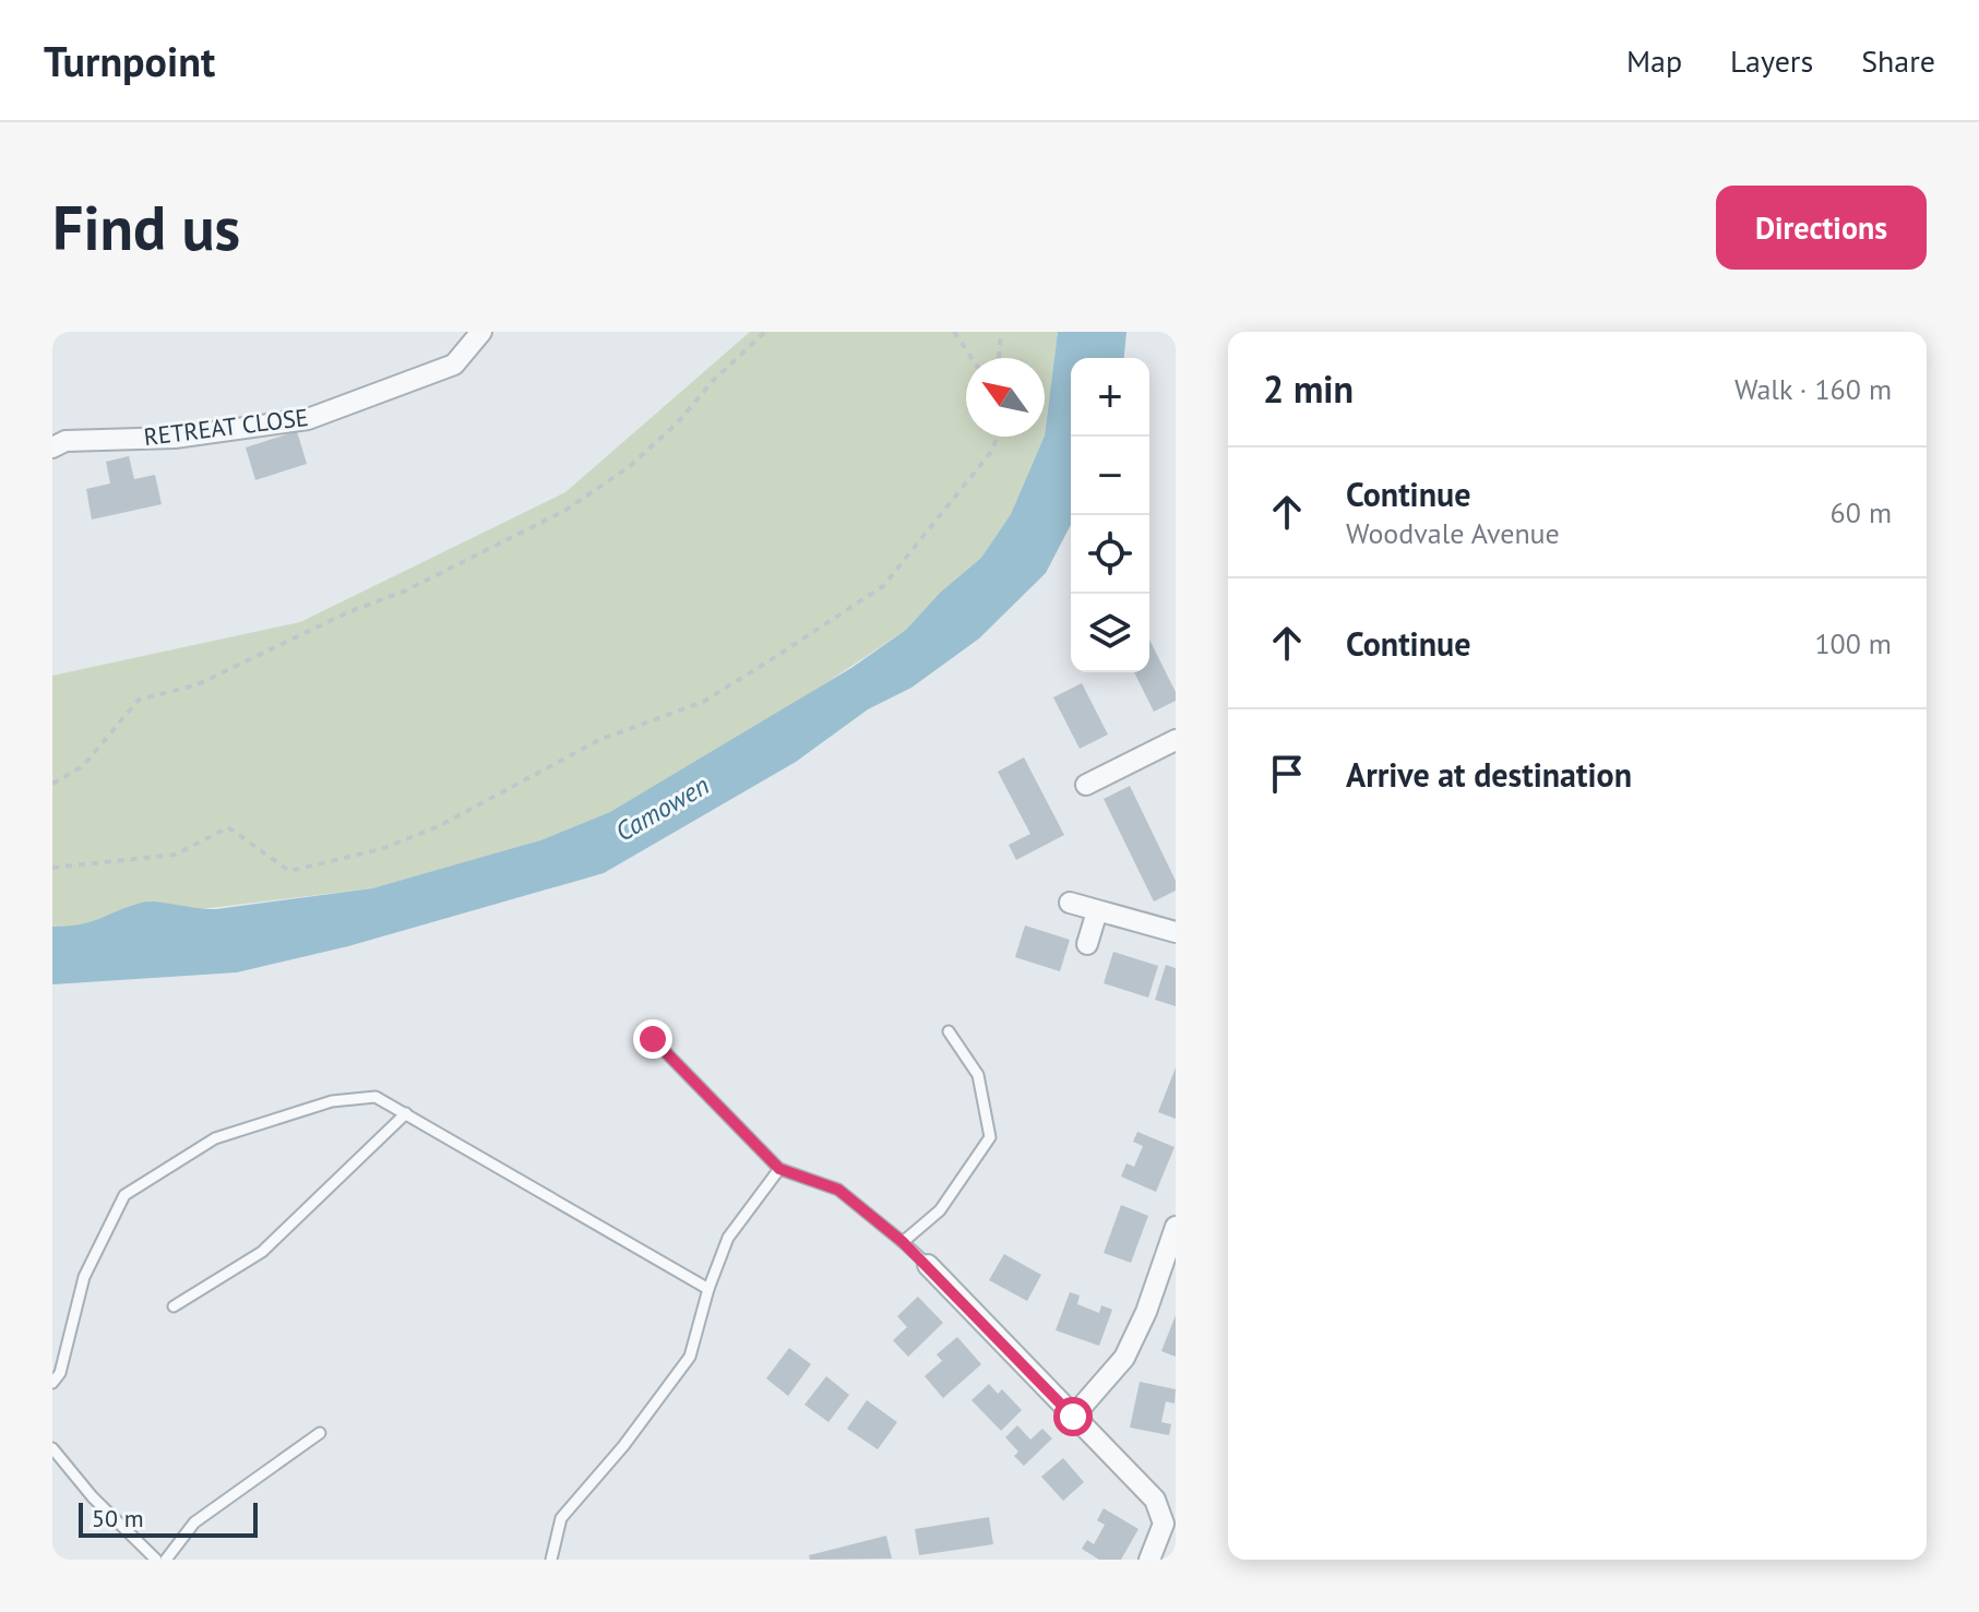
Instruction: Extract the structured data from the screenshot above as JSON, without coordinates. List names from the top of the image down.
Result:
{
  "streets": {
    "street": ["RETREAT CLOSE"]
  },
  "water": ["Camowen"],
  "scale_bar": "50 m",
  "north": "top left",
  "page": {
    "header": "Turnpoint",
    "nav": ["Map", "Layers", "Share"],
    "buttons": "Directions",
    "title": "Find us",
    "heading": ["2 min", "Walk · 160 m"],
    "map_buttons": ["+", "−"],
    "list": [
      ["Continue", "Woodvale Avenue", "60 m"],
      ["Continue", "100 m"],
      "Arrive at destination"
    ],
    "scale": "50 m"
  }
}
